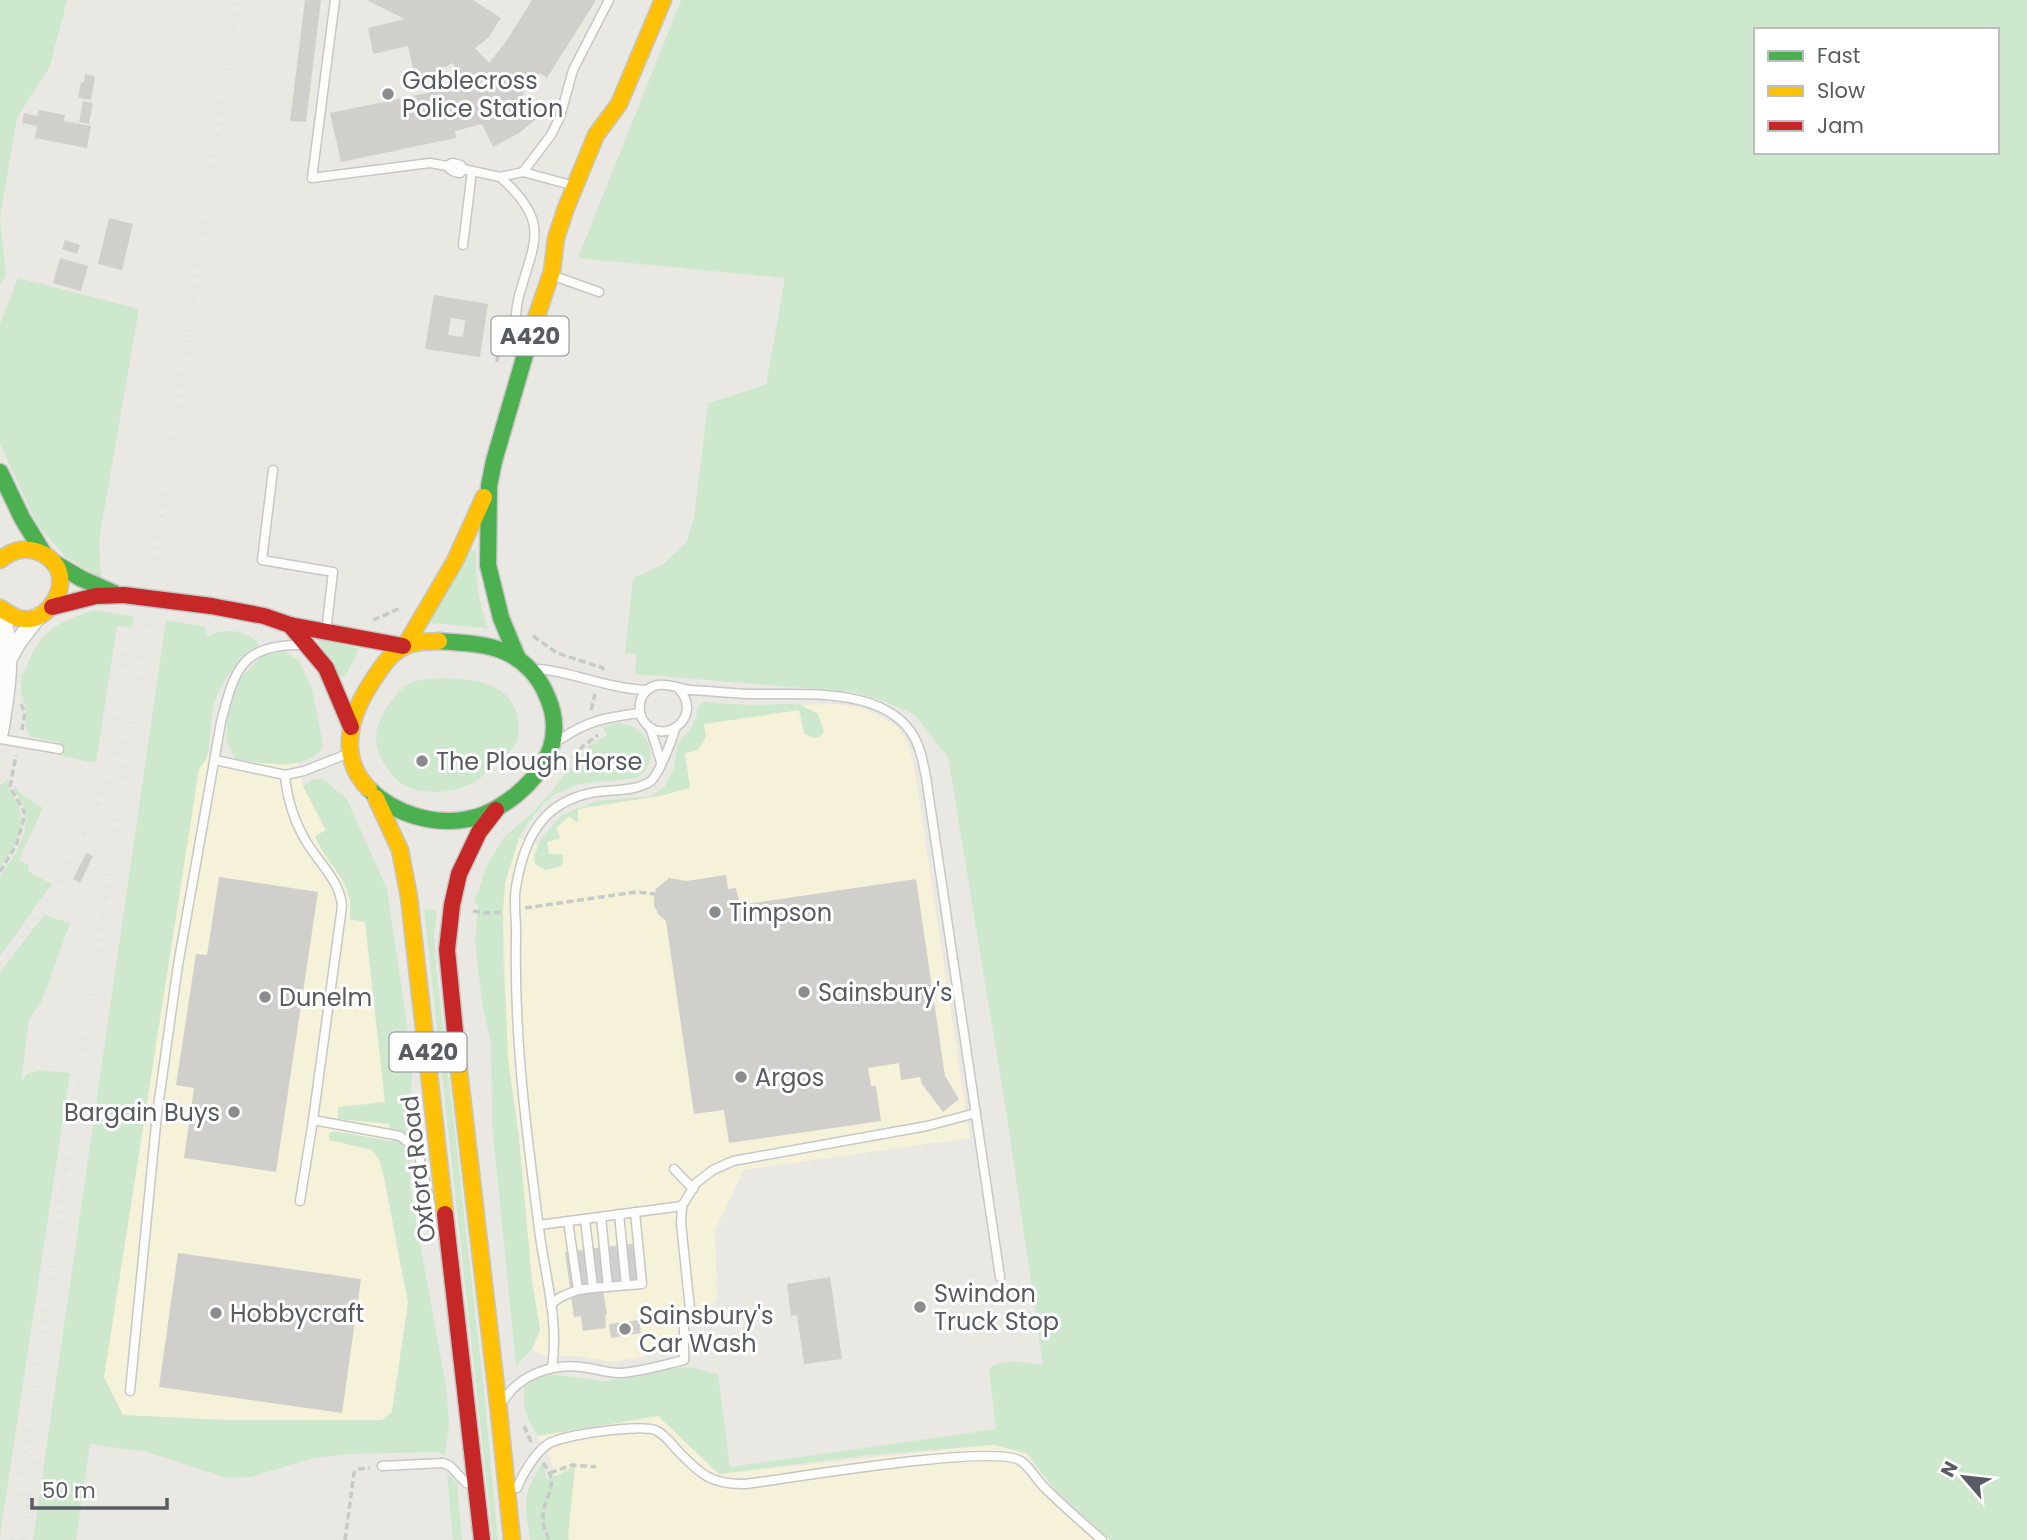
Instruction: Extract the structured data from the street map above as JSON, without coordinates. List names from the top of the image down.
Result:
{
  "streets": {
    "main road": ["A420", "Oxford Road"]
  },
  "crossings": [
    ["A420", "Oxford Road"]
  ],
  "places": [
    "Gablecross Police Station",
    "The Plough Horse",
    "Timpson",
    "Sainsbury's",
    "Dunelm",
    "Argos",
    "Bargain Buys",
    "Swindon Truck Stop",
    "Hobbycraft",
    "Sainsbury's Car Wash"
  ],
  "legend": ["Fast", "Slow", "Jam"],
  "scale_bar": "50 m",
  "north": "top left"
}
